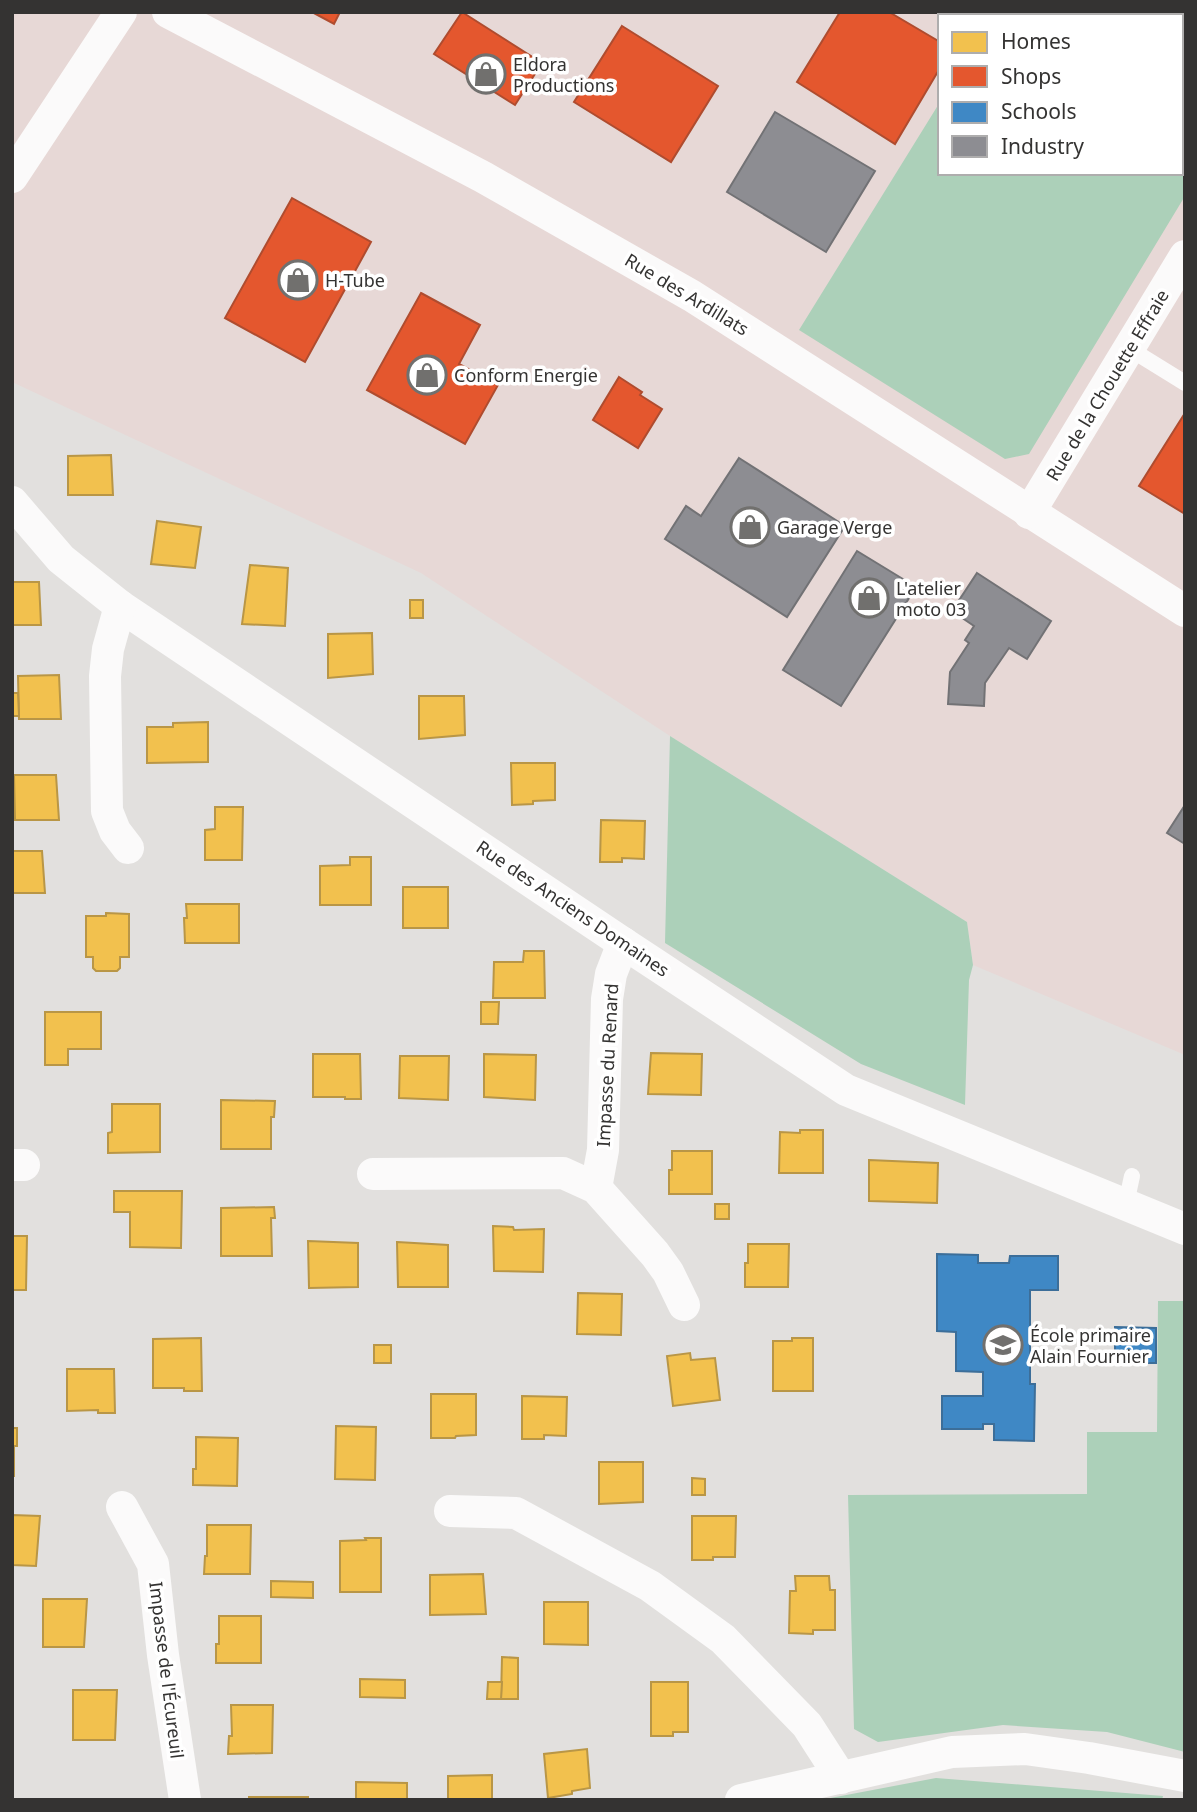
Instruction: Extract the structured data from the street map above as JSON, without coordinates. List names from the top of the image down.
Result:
{
  "streets": {
    "street": [
      "Rue des Ardillats",
      "Rue de la Chouette Effraie",
      "Rue des Anciens Domaines",
      "Impasse du Renard",
      "Impasse de l'Écureuil"
    ]
  },
  "crossings": [
    ["Rue des Ardillats", "Rue de la Chouette Effraie"],
    ["Rue des Anciens Domaines", "Impasse du Renard"]
  ],
  "places": {
    "shop": [
      "Eldora Productions",
      "H-Tube",
      "Conform Energie",
      "Garage Verge",
      "L'atelier moto 03"
    ],
    "school or university": ["École primaire Alain Fournier"]
  },
  "legend": [
    "Homes",
    "Shops",
    "Schools",
    "Industry"
  ]
}
